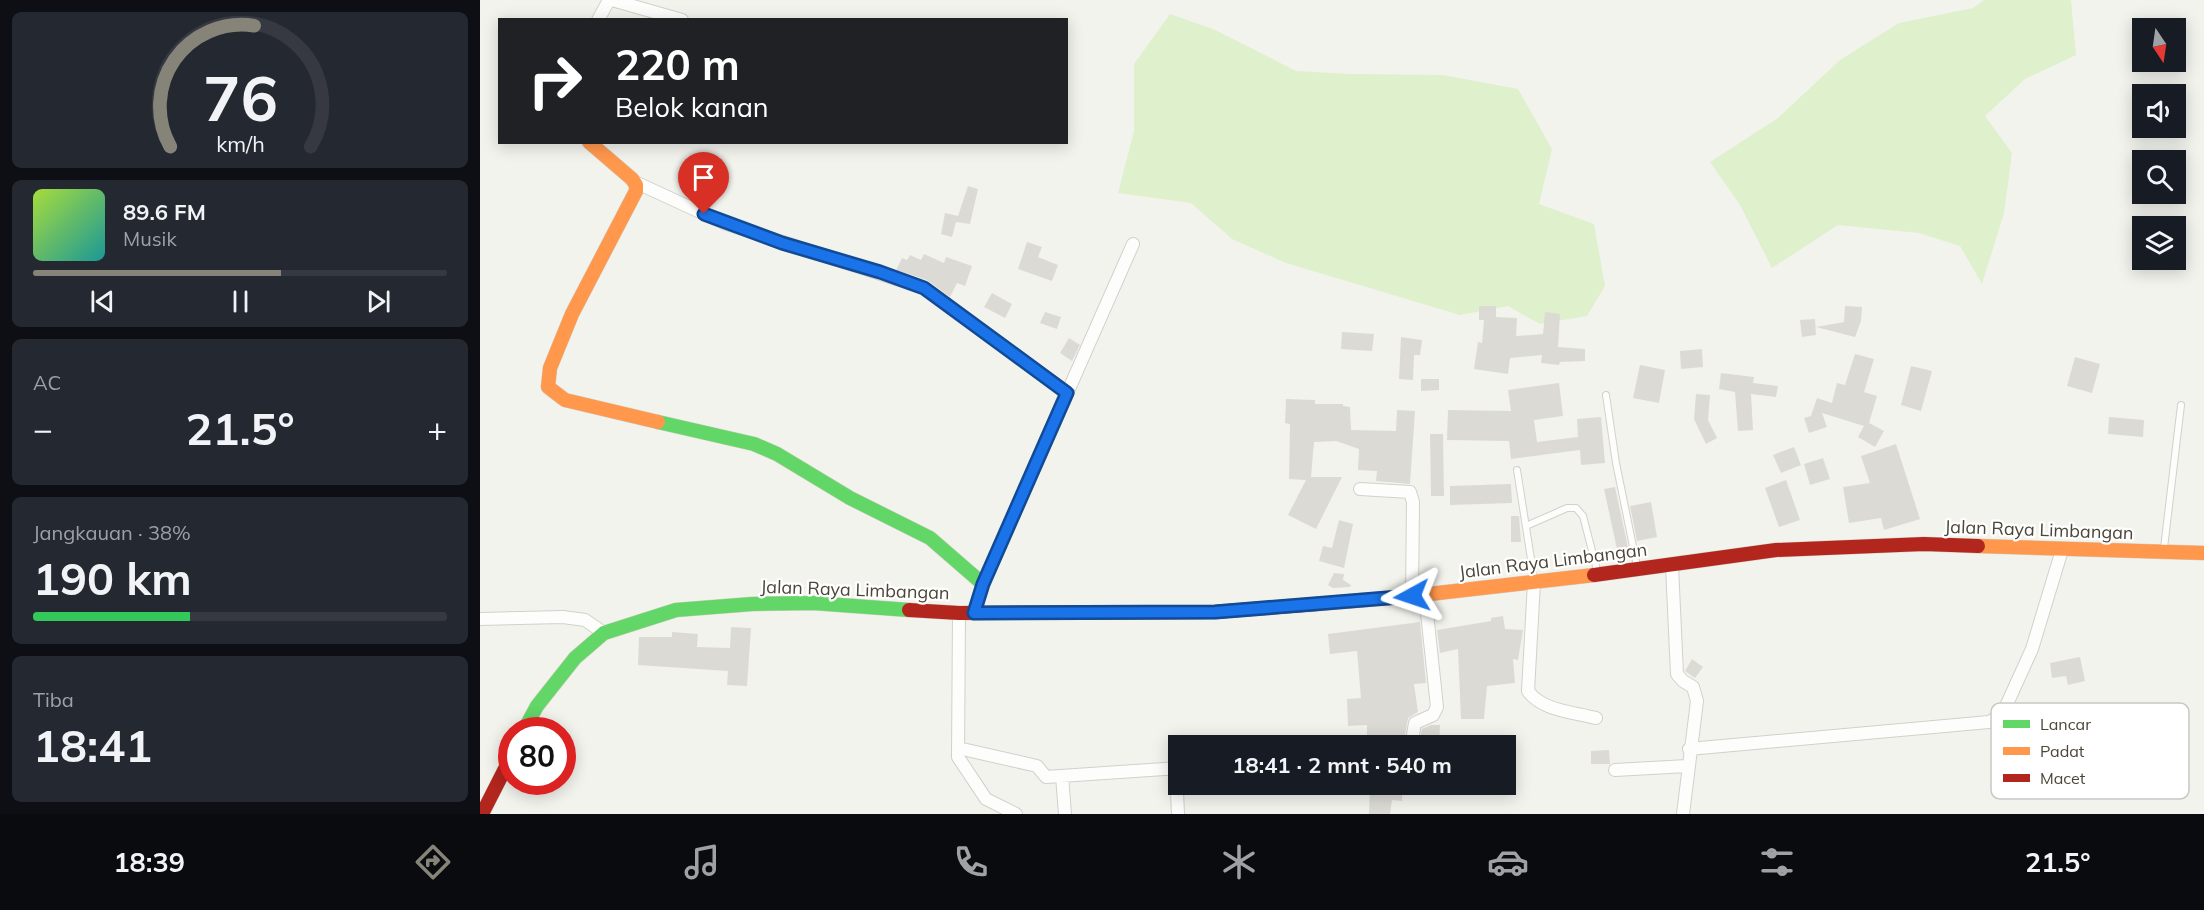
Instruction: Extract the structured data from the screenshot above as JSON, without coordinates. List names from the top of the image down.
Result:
{
  "streets": {
    "main road": ["Jalan Raya Limbangan"]
  },
  "legend": ["Lancar", "Padat", "Macet"],
  "north": "bottom",
  "page": {
    "turn": ["220 m", "Belok kanan"],
    "song": ["89.6 FM", "Musik"],
    "tile": [
      "AC",
      ["Jangkauan · 38%", "190 km"],
      ["Tiba", "18:41"]
    ],
    "heat": ["−", "21.5°", "+"],
    "limit": "80",
    "trip": "18:41 · 2 mnt · 540 m",
    "tabs": ["18:39", "21.5°"],
    "gauge": ["76", "km/h"]
  }
}
